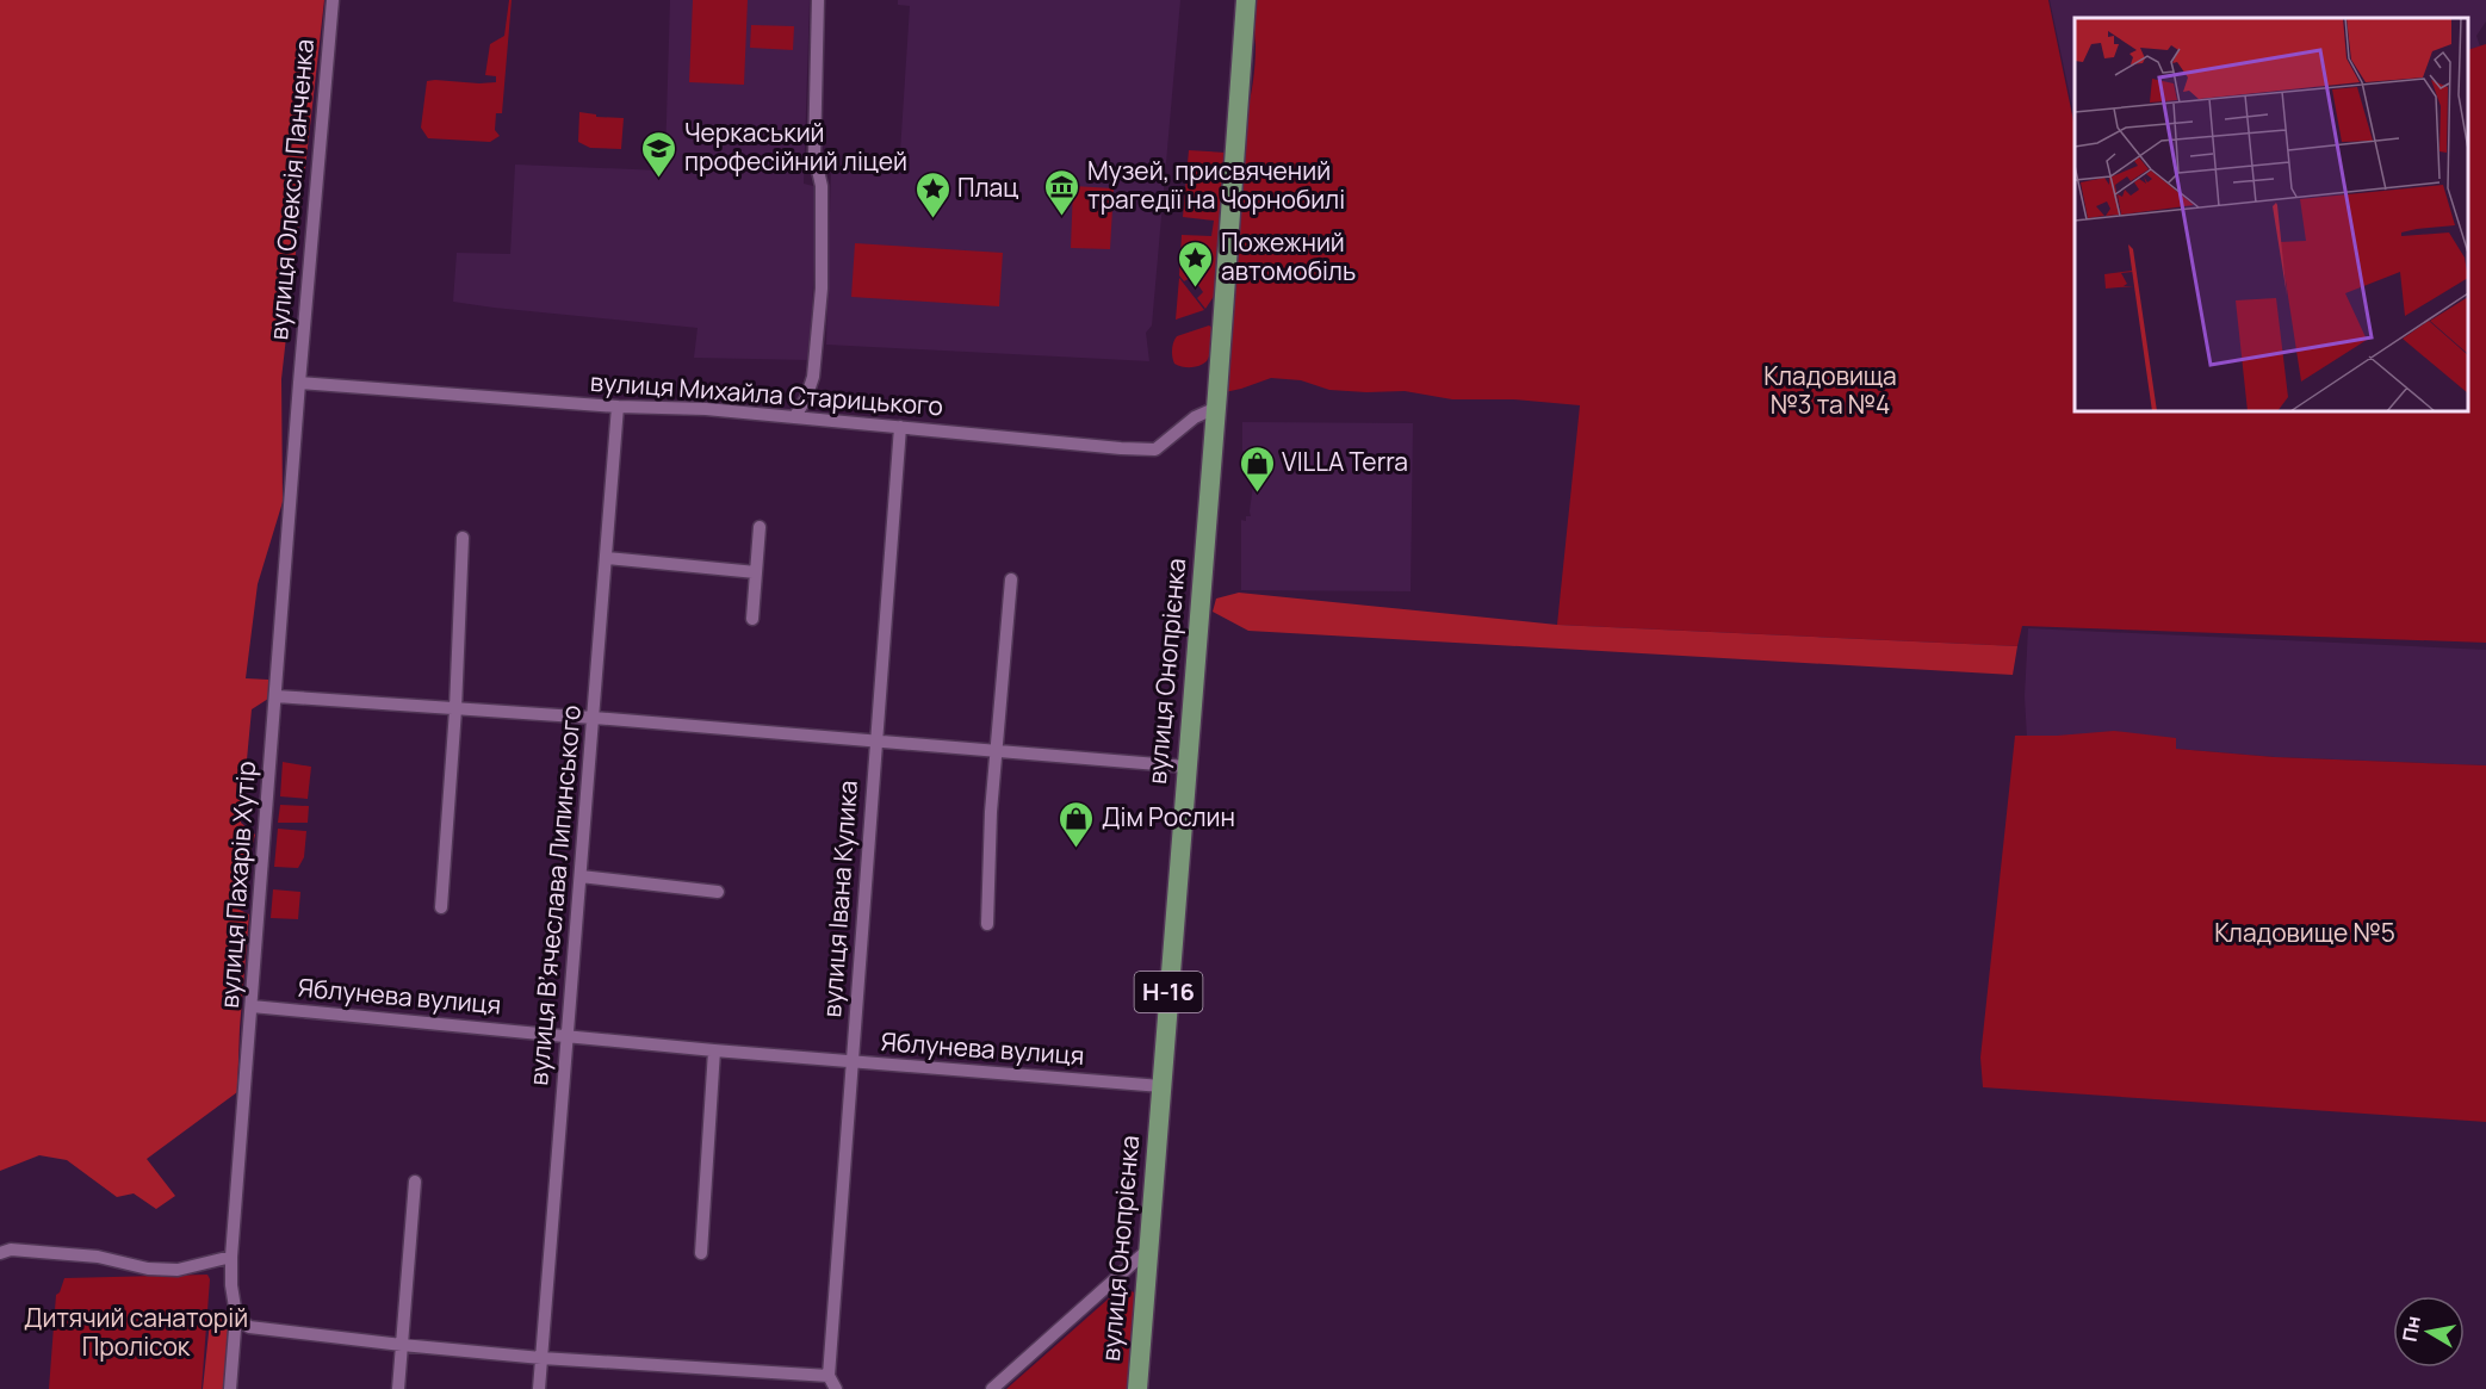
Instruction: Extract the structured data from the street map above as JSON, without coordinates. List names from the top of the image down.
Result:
{
  "streets": {
    "main road": ["вулиця Онопрієнка", "Н-16"],
    "street": [
      "вулиця Олексія Панченка",
      "вулиця Михайла Старицького",
      "вулиця Пахарів Хутір",
      "вулиця Вʼячеслава Липинського",
      "вулиця Івана Кулика",
      "Яблунева вулиця"
    ]
  },
  "crossings": [
    ["вулиця Олексія Панченка", "вулиця Михайла Старицького"],
    ["вулиця Олексія Панченка", "вулиця Пахарів Хутір"],
    ["вулиця Михайла Старицького", "вулиця Онопрієнка"],
    ["вулиця Михайла Старицького", "вулиця Пахарів Хутір"],
    ["вулиця Михайла Старицького", "вулиця Вʼячеслава Липинського"],
    ["вулиця Михайла Старицького", "вулиця Івана Кулика"],
    ["вулиця Онопрієнка", "Яблунева вулиця"],
    ["вулиця Пахарів Хутір", "Яблунева вулиця"],
    ["вулиця Вʼячеслава Липинського", "Яблунева вулиця"],
    ["вулиця Івана Кулика", "Яблунева вулиця"]
  ],
  "parks": ["Кладовища №3 та №4", "Кладовище №5", "Дитячий санаторій Пролісок"],
  "places": {
    "school or university": ["Черкаський професійний ліцей"],
    "museum": ["Музей, присвячений трагедії на Чорнобилі"],
    "place": ["Плац", "Пожежний автомобіль"],
    "shop": ["VILLA Terra", "Дім Рослин"]
  },
  "north": "left"
}
